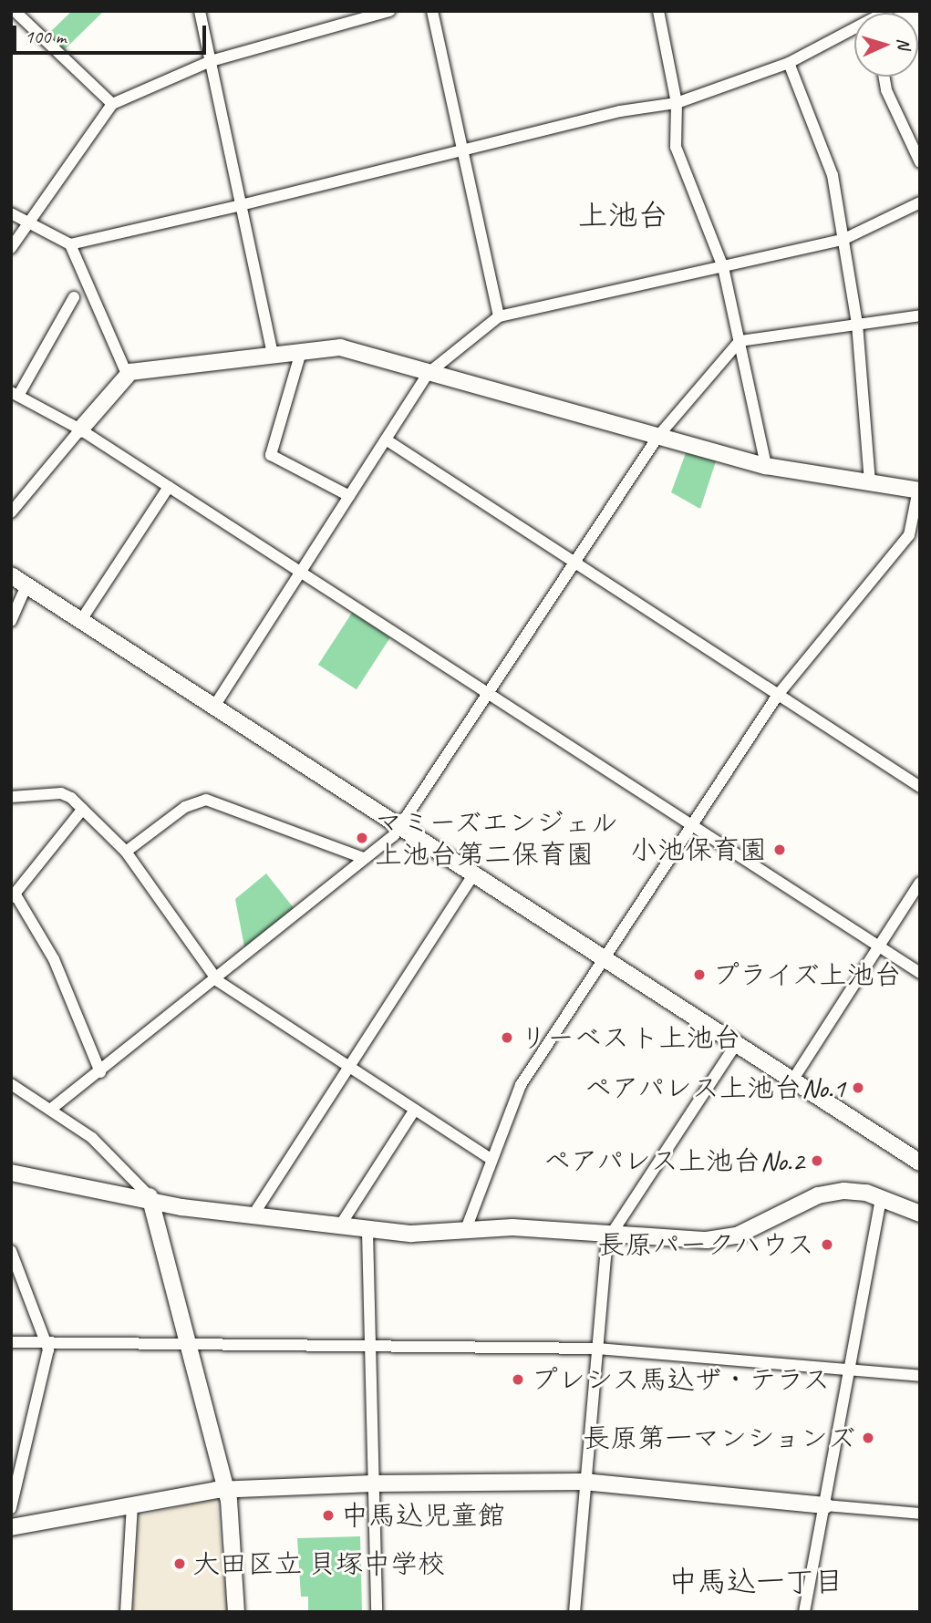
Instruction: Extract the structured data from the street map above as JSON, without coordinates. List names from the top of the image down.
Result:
{
  "districts": ["上池台", "中馬込一丁目"],
  "places": [
    "マミーズエンジェル 上池台第二保育園",
    "小池保育園",
    "プライズ上池台",
    "リーベスト上池台",
    "ペアパレス上池台No.1",
    "ペアパレス上池台No.2",
    "長原パークハウス",
    "プレシス馬込ザ・テラス",
    "長原第一マンションズ",
    "中馬込児童館",
    "大田区立 貝塚中学校"
  ],
  "scale_bar": "100 m",
  "north": "right"
}
